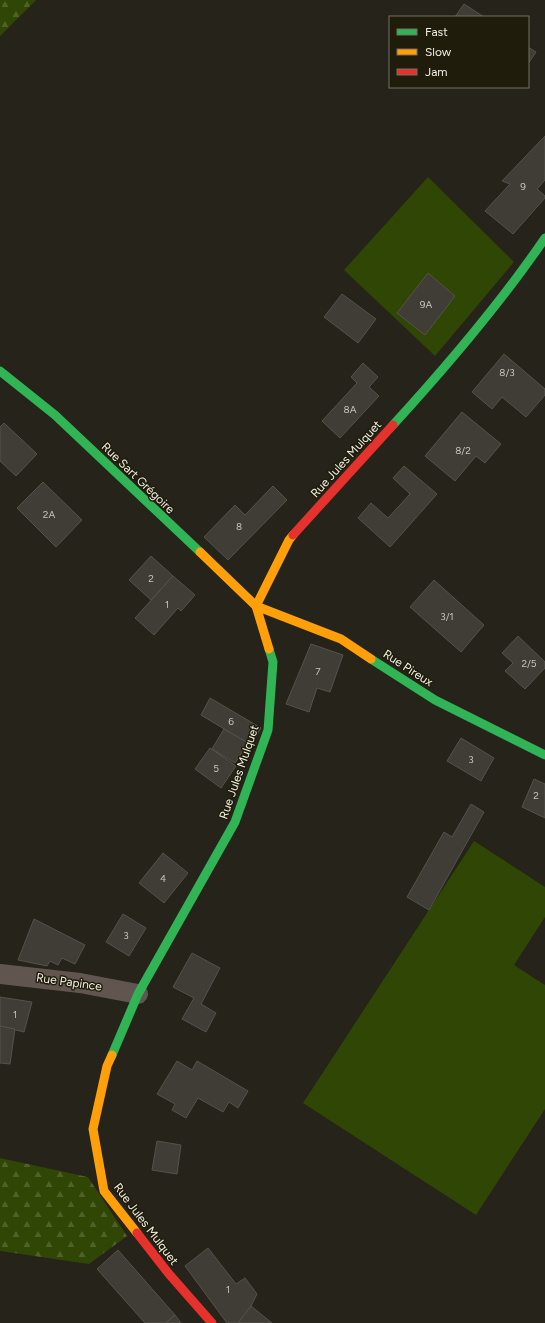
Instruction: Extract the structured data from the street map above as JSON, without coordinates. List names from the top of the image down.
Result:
{
  "streets": {
    "street": [
      "Rue Jules Mulquet",
      "Rue Sart Grégoire",
      "Rue Pireux",
      "Rue Papince"
    ]
  },
  "crossings": [
    ["Rue Jules Mulquet", "Rue Sart Grégoire"],
    ["Rue Jules Mulquet", "Rue Pireux"],
    ["Rue Jules Mulquet", "Rue Papince"],
    ["Rue Sart Grégoire", "Rue Pireux"]
  ],
  "house_numbers": [
    "9",
    "9A",
    "8/3",
    "8A",
    "8/2",
    "2A",
    "8",
    "2",
    "1",
    "3/1",
    "2/5",
    "7",
    "6",
    "3",
    "5",
    "2",
    "4",
    "3",
    "1",
    "1"
  ],
  "legend": ["Fast", "Slow", "Jam"]
}
